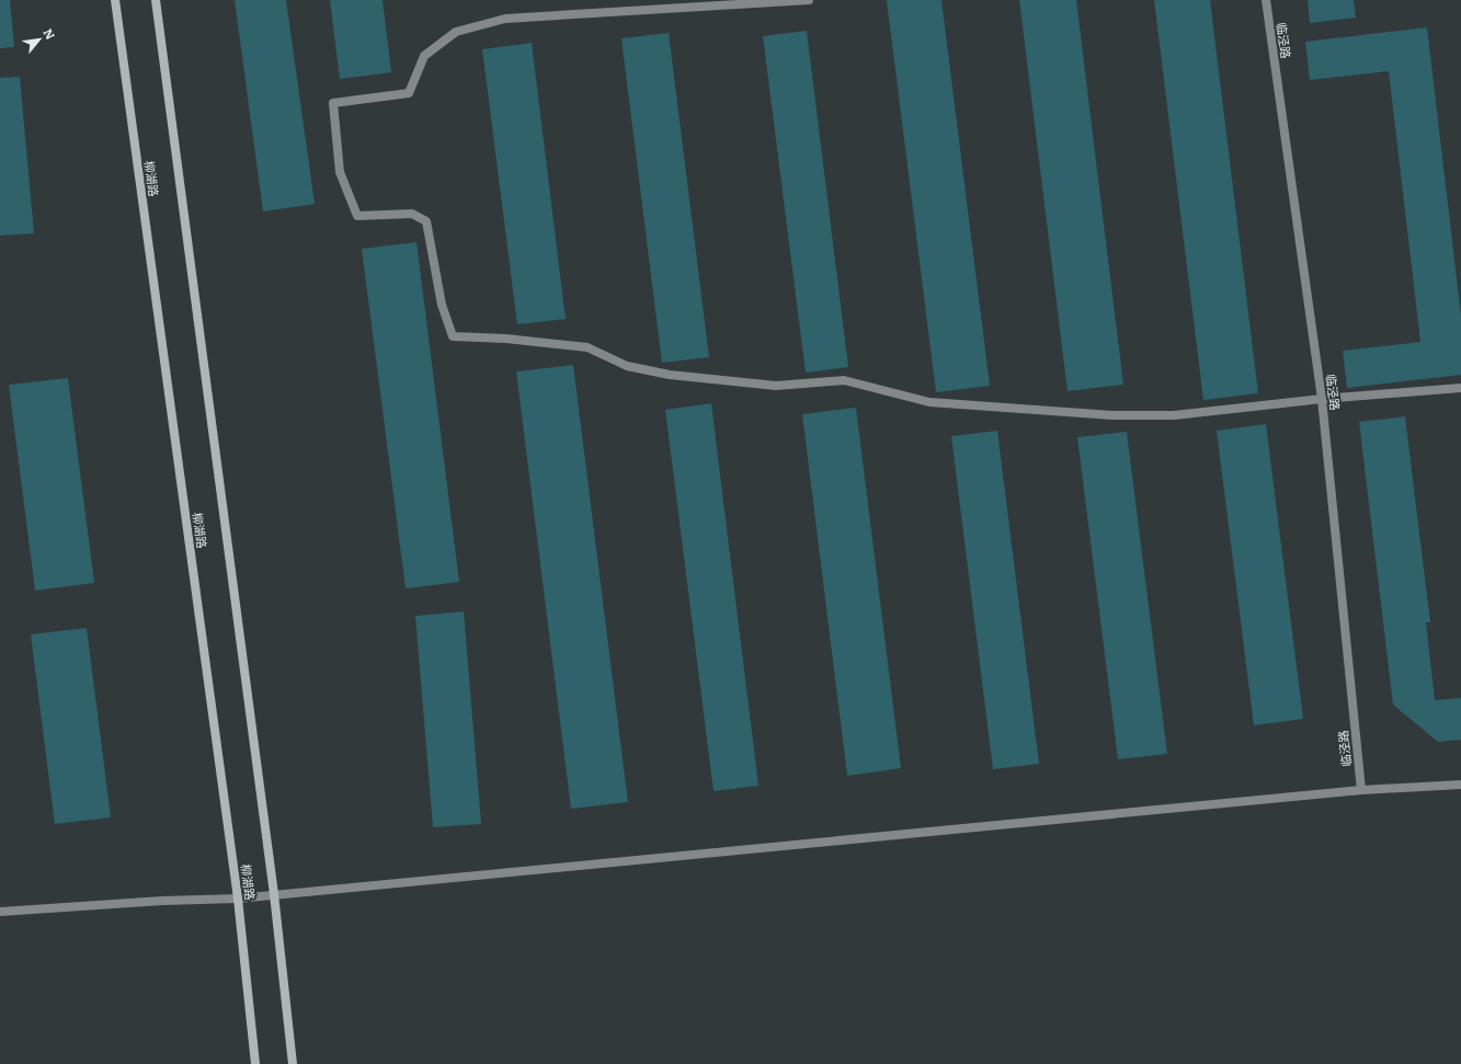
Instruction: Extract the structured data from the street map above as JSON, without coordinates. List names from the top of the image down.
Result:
{
  "streets": {
    "main road": ["柳湖路"],
    "street": ["临泾路"]
  },
  "north": "top right"
}
